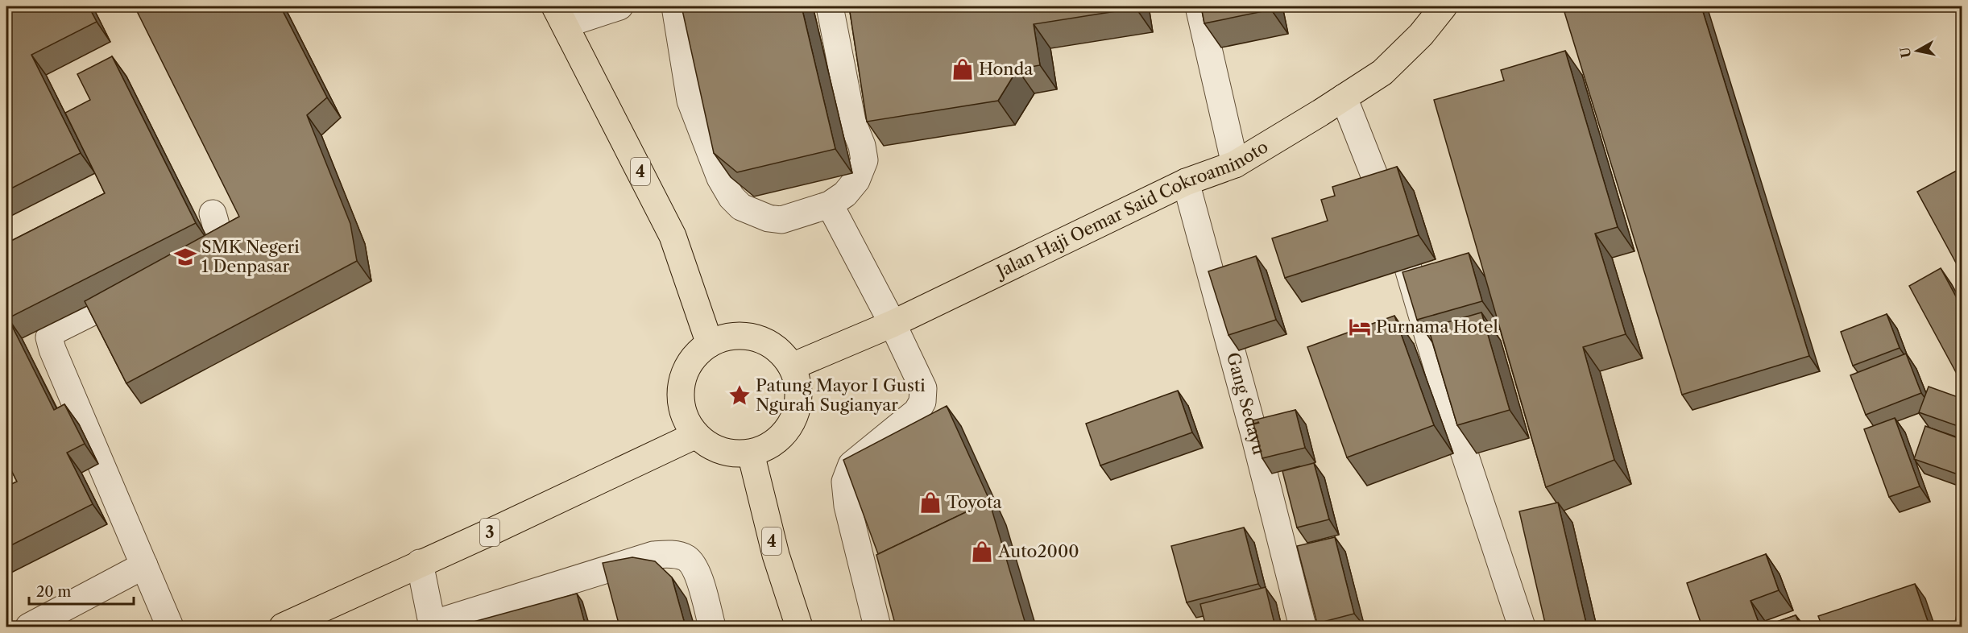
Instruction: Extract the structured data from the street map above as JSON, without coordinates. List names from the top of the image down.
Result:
{
  "streets": {
    "highway": ["4", "Jalan Haji Oemar Said Cokroaminoto", "3"],
    "street": ["Gang Sedayu"]
  },
  "crossings": [
    ["4", "Jalan Haji Oemar Said Cokroaminoto"],
    ["4", "3"],
    ["Jalan Haji Oemar Said Cokroaminoto", "Gang Sedayu"],
    ["Jalan Haji Oemar Said Cokroaminoto", "3"]
  ],
  "places": {
    "shop": ["Honda", "Toyota", "Auto2000"],
    "school or university": ["SMK Negeri 1 Denpasar"],
    "hotel": ["Purnama Hotel"],
    "place": ["Patung Mayor I Gusti Ngurah Sugianyar"]
  },
  "scale_bar": "20 m",
  "north": "left"
}
